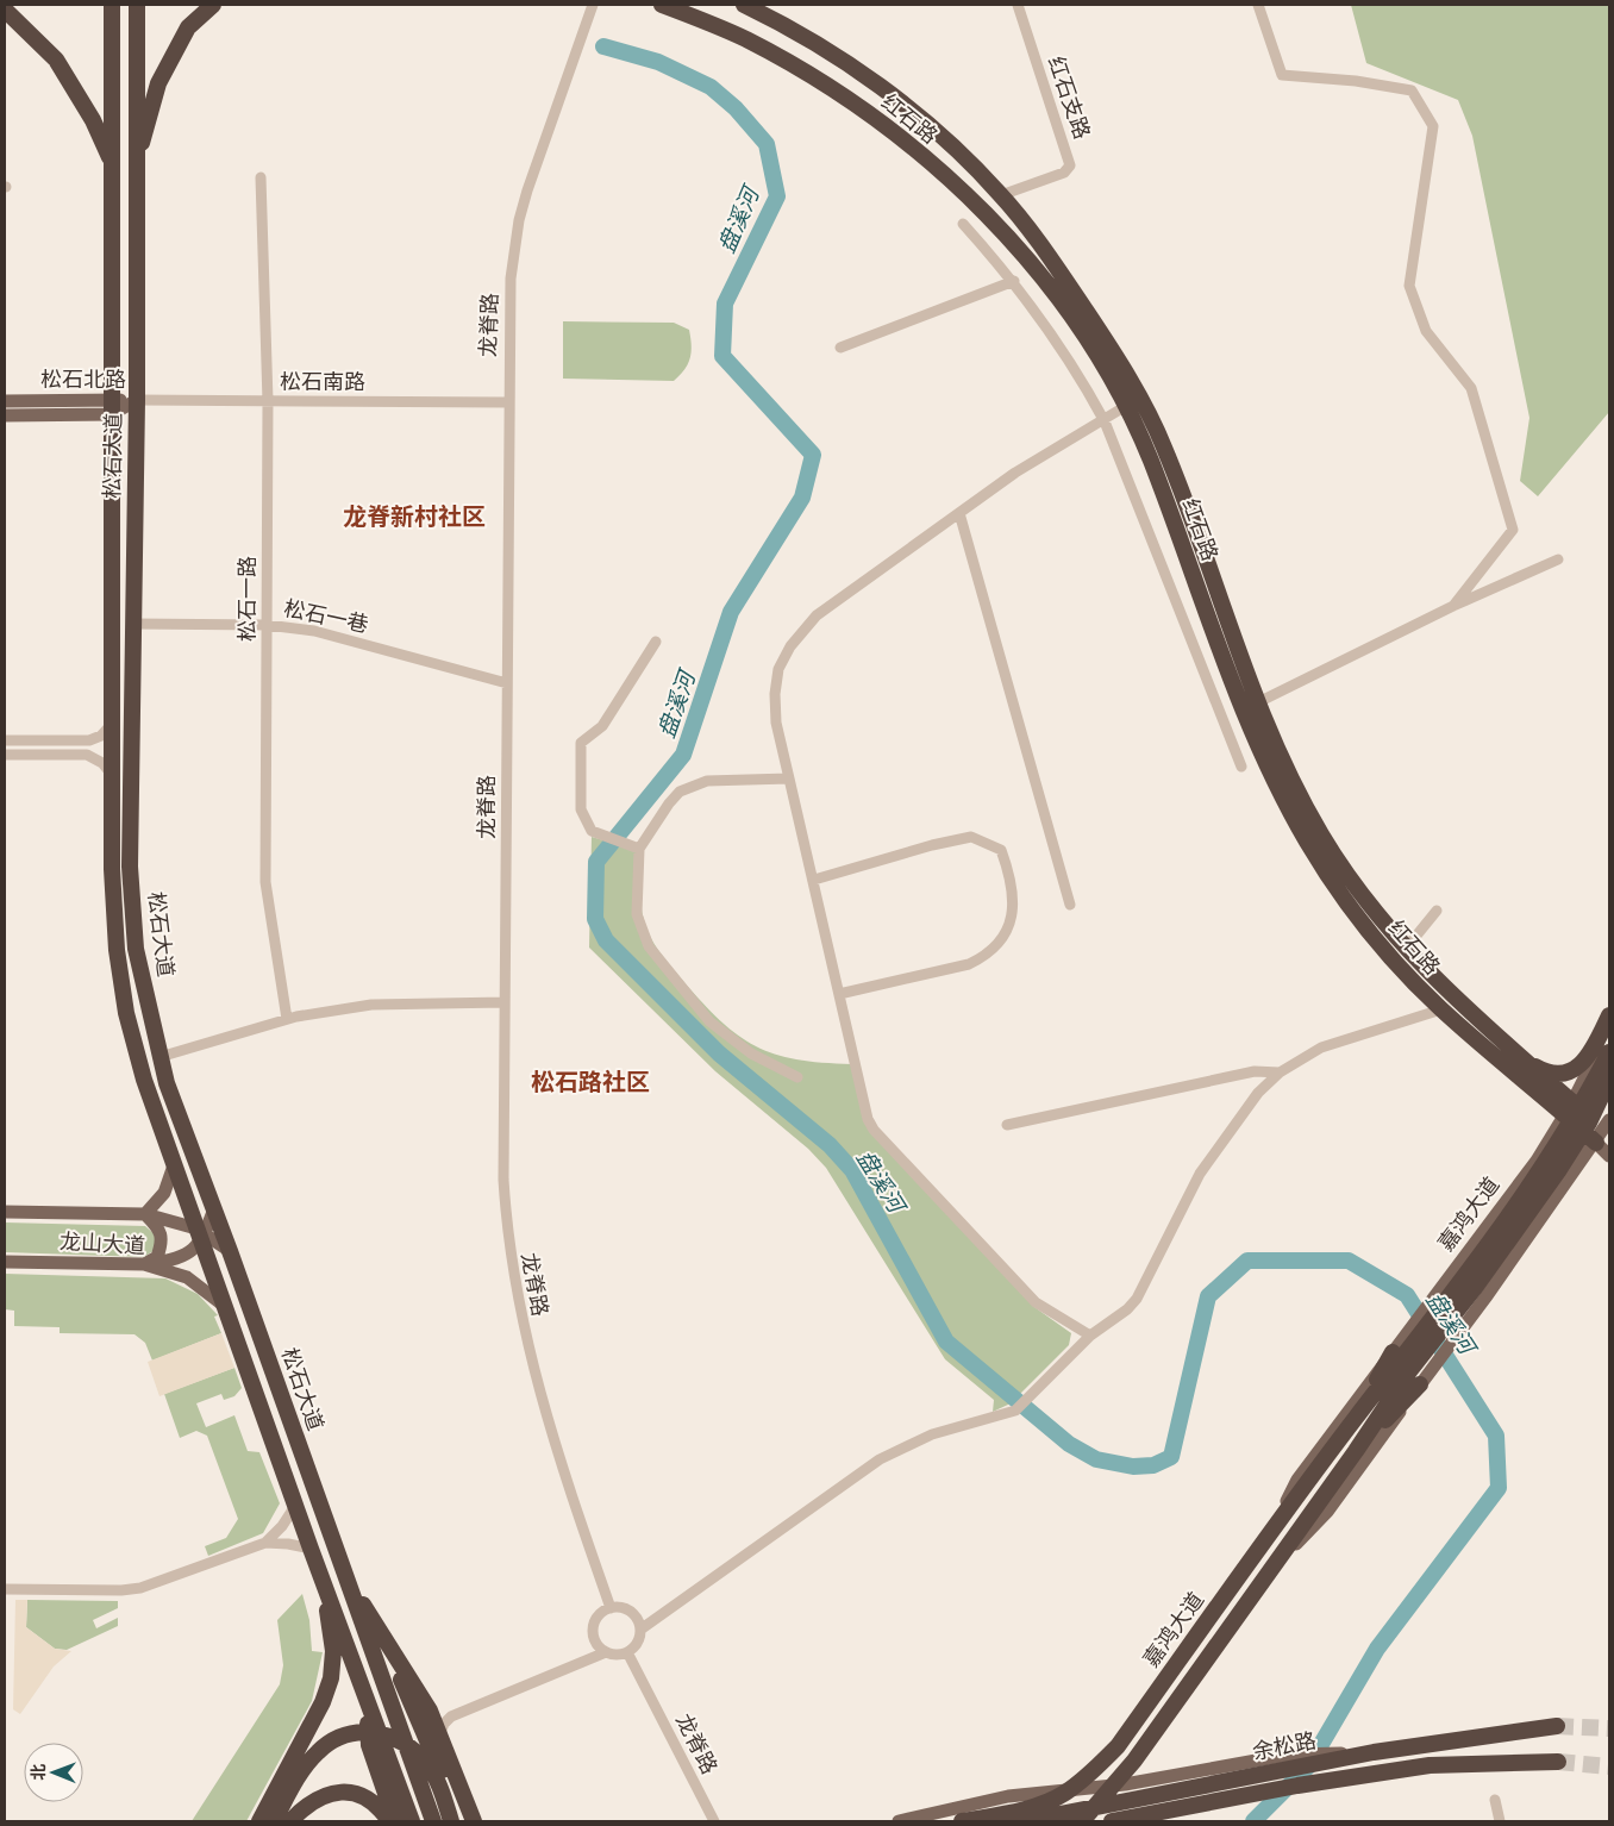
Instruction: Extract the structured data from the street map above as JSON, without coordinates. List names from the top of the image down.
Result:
{
  "streets": {
    "highway": [
      "红石路",
      "松石大道",
      "嘉鸿大道",
      "余松路"
    ],
    "main road": ["松石北路", "龙山大道"],
    "street": [
      "红石支路",
      "龙脊路",
      "松石南路",
      "松石一路",
      "松石一巷"
    ]
  },
  "crossings": [
    ["红石支路", "红石路"],
    ["红石路", "嘉鸿大道"],
    ["龙脊路", "松石南路"],
    ["龙脊路", "松石一巷"],
    ["松石北路", "松石南路"],
    ["松石北路", "松石大道"],
    ["松石南路", "松石大道"],
    ["松石南路", "松石一路"],
    ["松石大道", "松石一巷"],
    ["松石大道", "龙山大道"],
    ["松石一路", "松石一巷"]
  ],
  "districts": ["龙脊新村社区", "松石路社区"],
  "water": ["盘溪河"],
  "north": "left"
}
